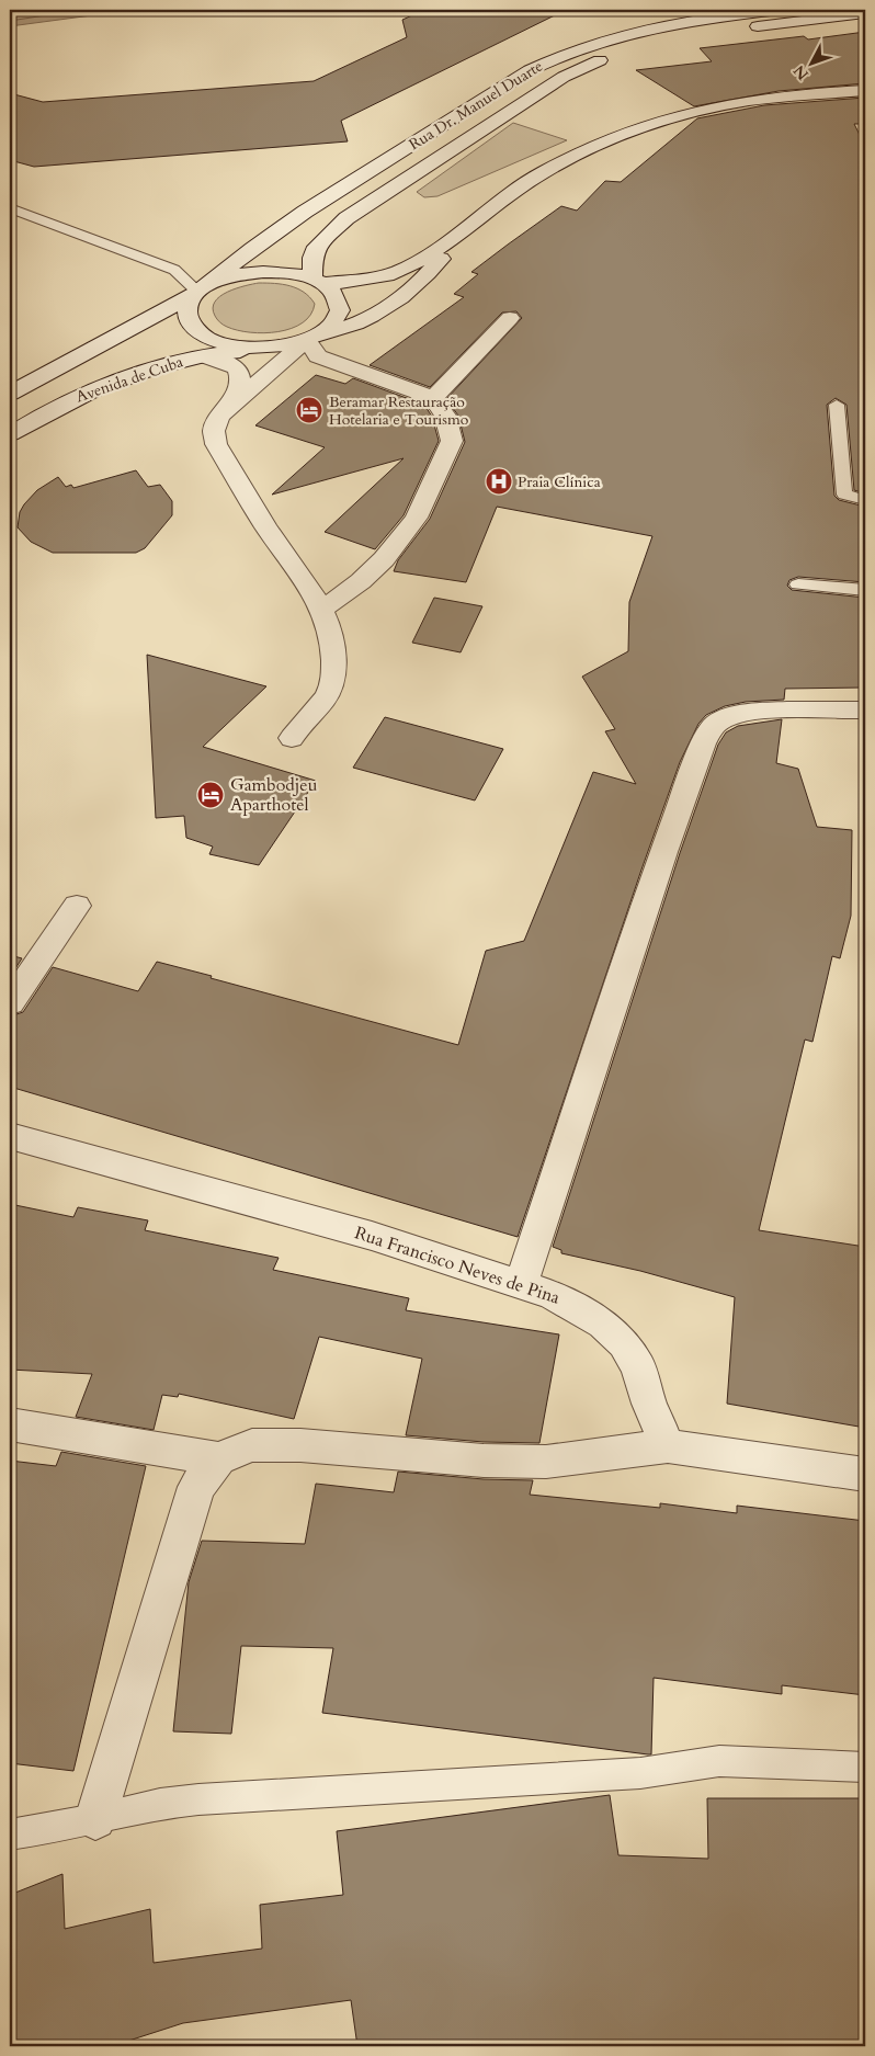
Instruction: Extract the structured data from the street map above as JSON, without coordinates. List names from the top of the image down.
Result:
{
  "streets": {
    "street": ["Rua Dr. Manuel Duarte", "Avenida de Cuba", "Rua Francisco Neves de Pina"]
  },
  "places": {
    "hotel": ["Beramar Restauração Hotelaria e Tourismo", "Gambodjeu Aparthotel"],
    "hospital": ["Praia Clínica"]
  },
  "north": "bottom left"
}
